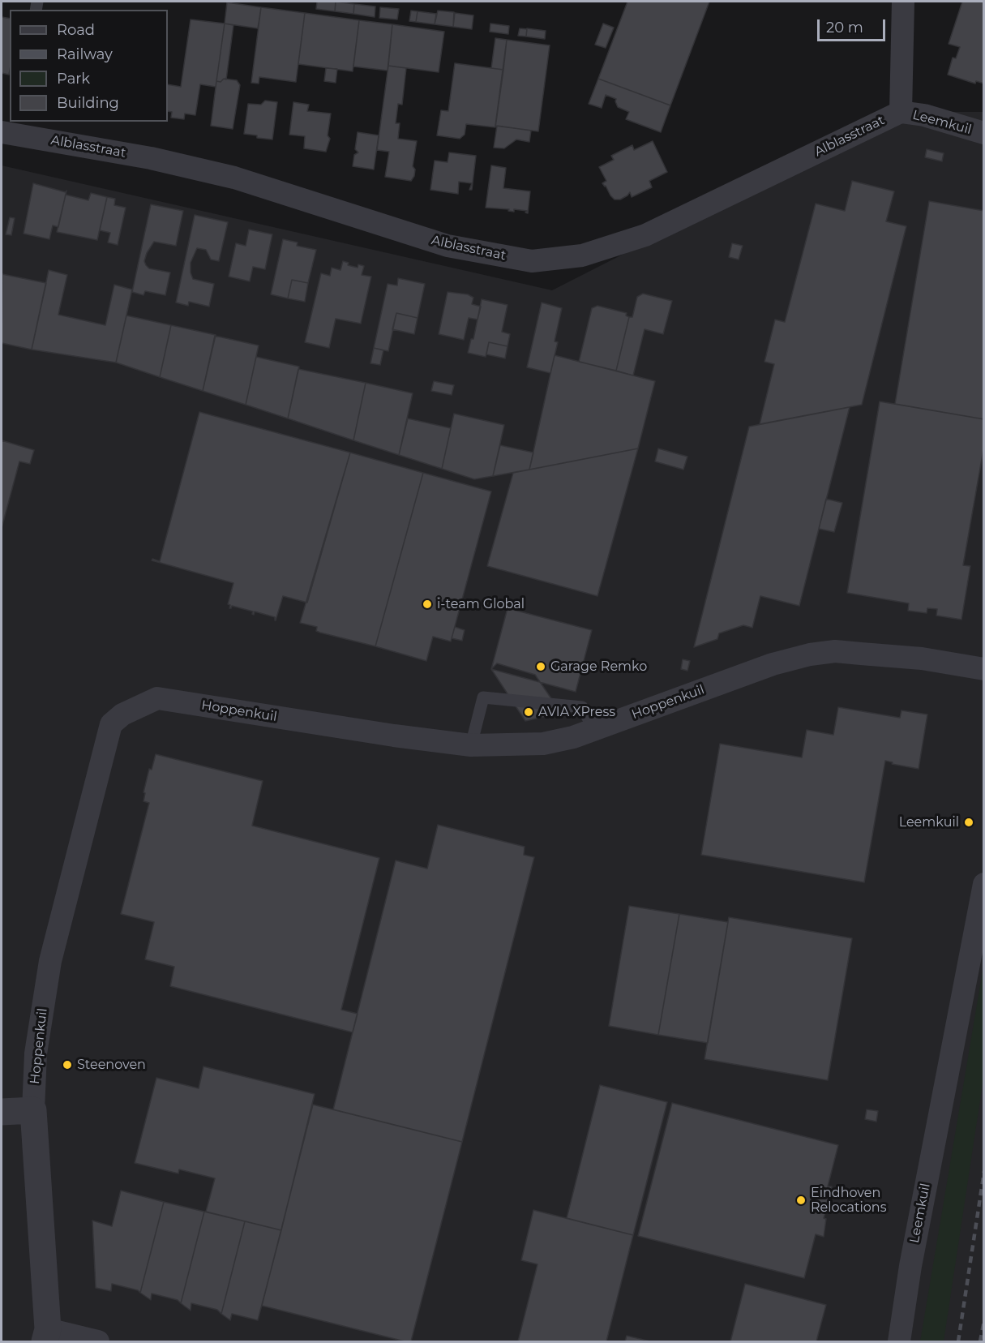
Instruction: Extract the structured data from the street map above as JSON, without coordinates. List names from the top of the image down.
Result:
{
  "streets": {
    "street": ["Leemkuil", "Alblasstraat", "Hoppenkuil"]
  },
  "crossings": [
    ["Leemkuil", "Alblasstraat"]
  ],
  "places": [
    "i-team Global",
    "Garage Remko",
    "AVIA XPress",
    "Leemkuil",
    "Steenoven",
    "Eindhoven Relocations"
  ],
  "legend": [
    "Road",
    "Railway",
    "Park",
    "Building"
  ],
  "scale_bar": "20 m"
}
